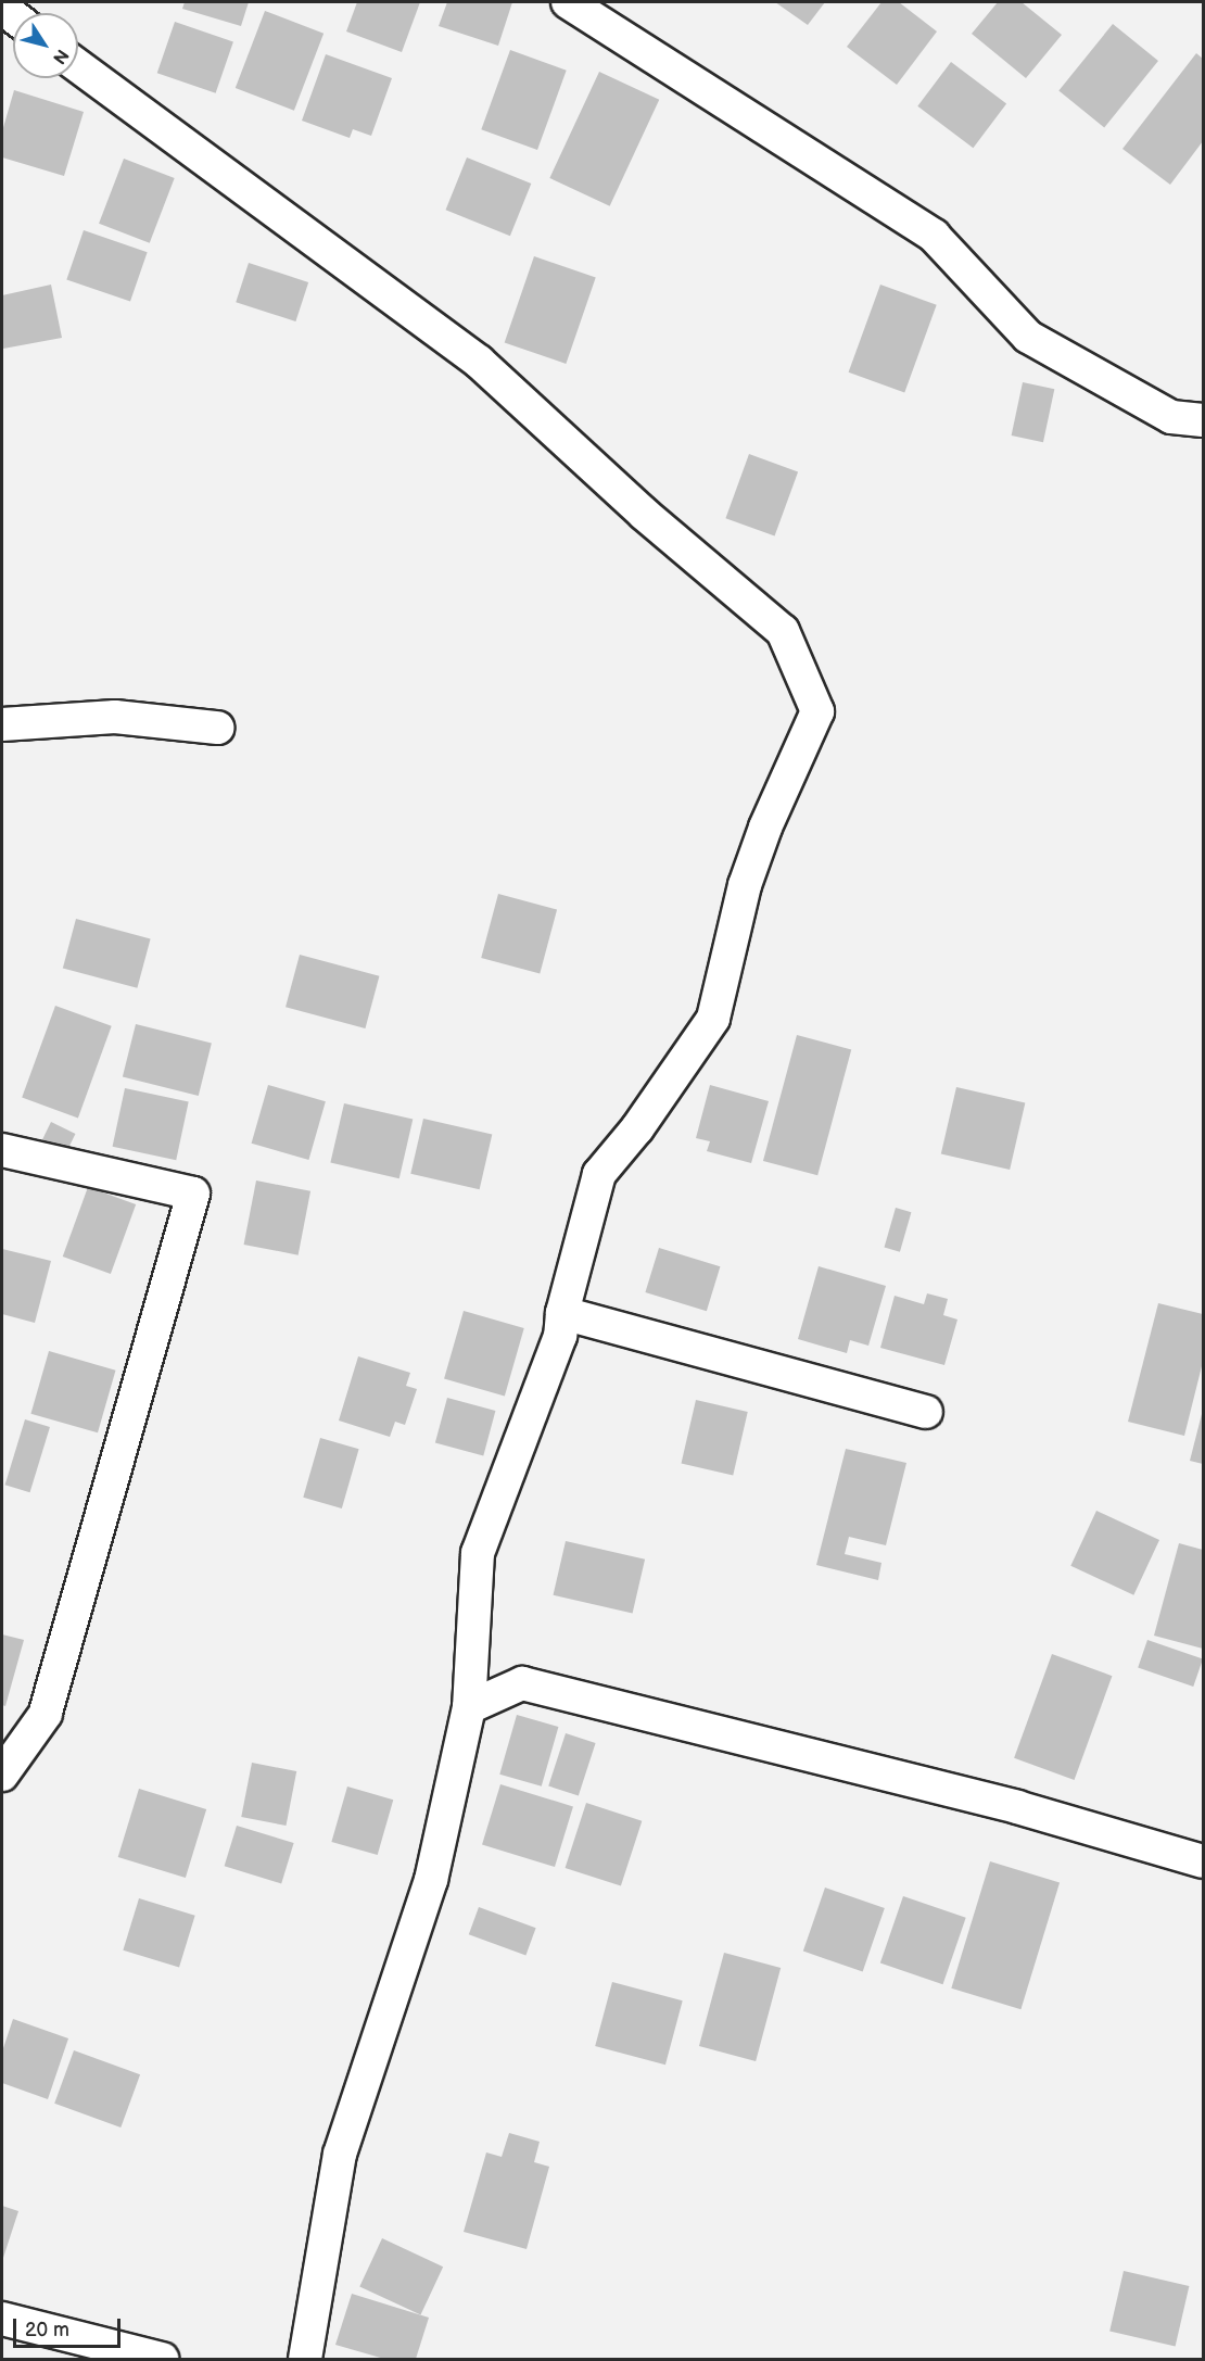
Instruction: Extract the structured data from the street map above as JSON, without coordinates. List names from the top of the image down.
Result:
{
  "scale_bar": "20 m",
  "north": "bottom right"
}
